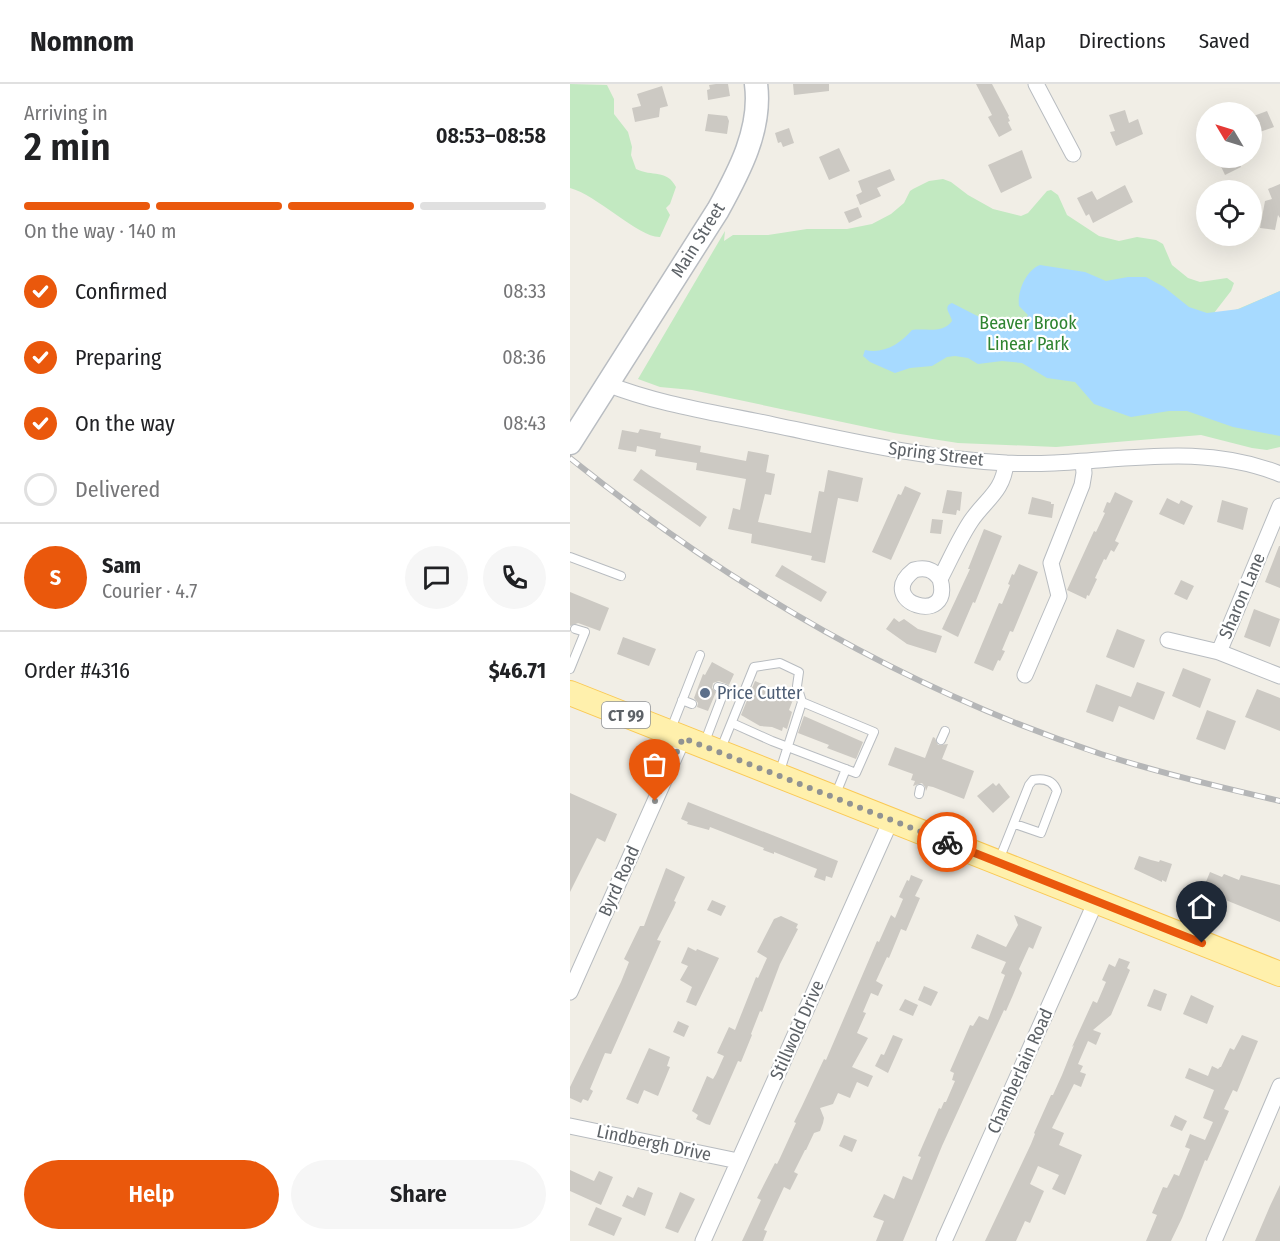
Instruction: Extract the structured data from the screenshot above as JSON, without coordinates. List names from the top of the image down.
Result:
{
  "streets": {
    "main road": ["CT 99"],
    "street": [
      "Main Street",
      "Spring Street",
      "Sharon Lane",
      "Byrd Road",
      "Stillwold Drive",
      "Chamberlain Road",
      "Lindbergh Drive"
    ]
  },
  "crossings": [
    ["Main Street", "Spring Street"],
    ["CT 99", "Byrd Road"],
    ["CT 99", "Stillwold Drive"],
    ["CT 99", "Chamberlain Road"],
    ["Stillwold Drive", "Lindbergh Drive"]
  ],
  "parks": ["Beaver Brook Linear Park"],
  "places": ["Price Cutter"],
  "north": "top left",
  "page": {
    "header": "Nomnom",
    "nav": ["Map", "Directions", "Saved"],
    "heading": ["2 min", "Arriving in", "08:53–08:58"],
    "panel": [
      "Sam",
      "Courier · 4.7",
      "Order #4316",
      "$46.71"
    ],
    "bar": "On the way · 140 m",
    "list": [
      ["Confirmed", "08:33"],
      ["Preparing", "08:36"],
      ["On the way", "08:43"],
      "Delivered"
    ],
    "round": "S",
    "buttons": ["Help", "Share"]
  }
}
